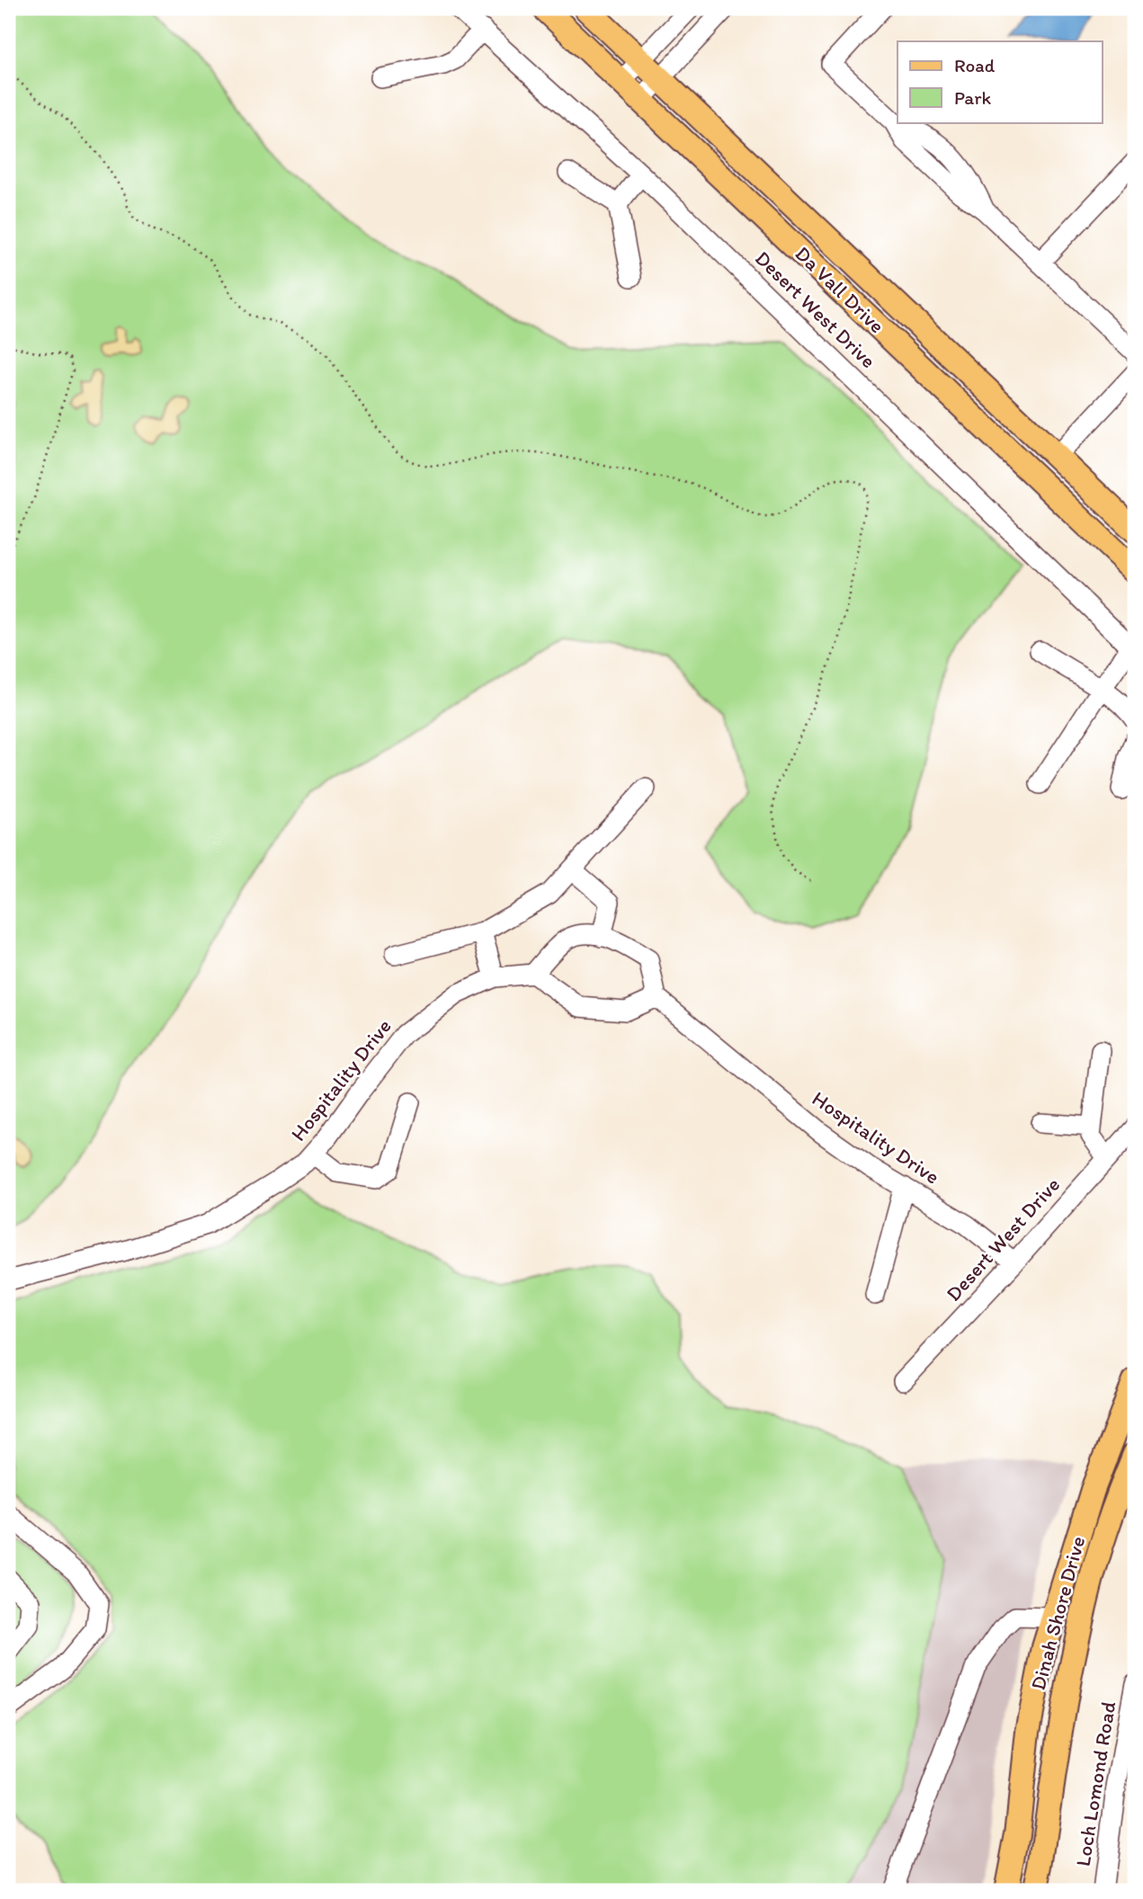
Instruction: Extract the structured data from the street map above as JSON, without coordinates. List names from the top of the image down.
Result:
{
  "streets": {
    "main road": ["Da Vall Drive", "Dinah Shore Drive"],
    "street": ["Desert West Drive", "Hospitality Drive", "Loch Lomond Road"]
  },
  "crossings": [
    ["Desert West Drive", "Hospitality Drive"]
  ],
  "legend": ["Road", "Park"]
}
